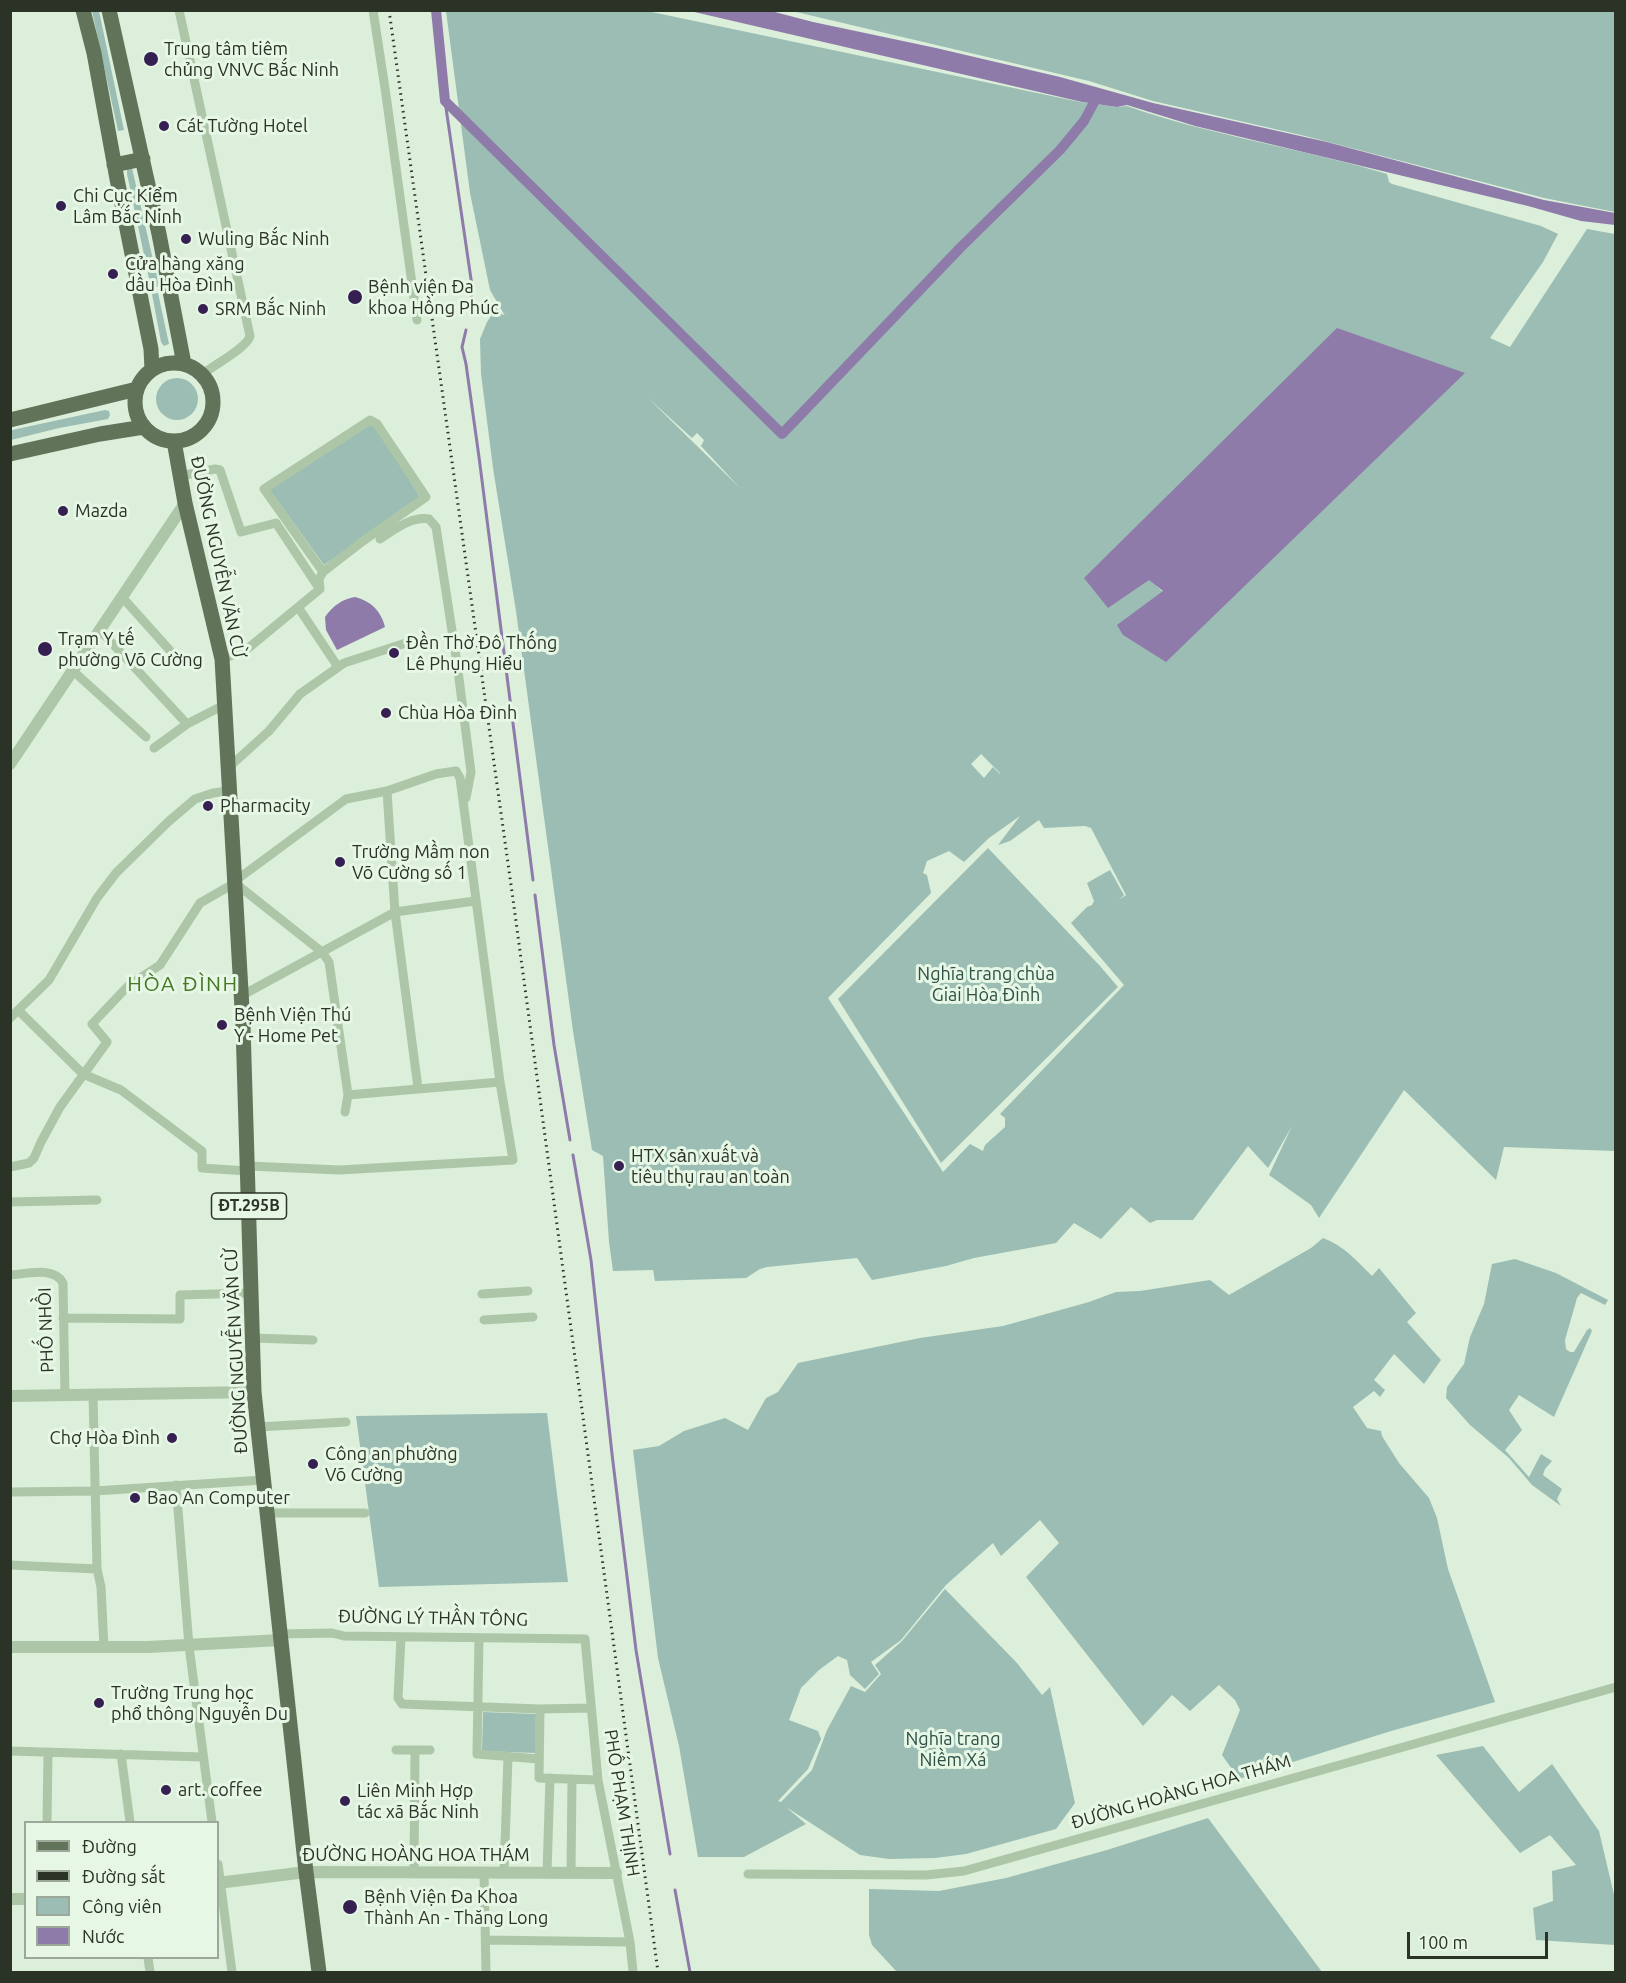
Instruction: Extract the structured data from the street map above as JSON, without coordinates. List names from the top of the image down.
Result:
{
  "streets": {
    "main road": ["ĐƯỜNG NGUYỄN VĂN CỪ", "ĐT.295B"],
    "street": [
      "PHỐ NHỒI",
      "ĐƯỜNG LÝ THẦN TÔNG",
      "ĐƯỜNG HOÀNG HOA THÁM",
      "PHỐ PHẠM THỊNH"
    ]
  },
  "crossings": [
    ["ĐƯỜNG NGUYỄN VĂN CỪ", "ĐƯỜNG LÝ THẦN TÔNG"],
    ["ĐƯỜNG NGUYỄN VĂN CỪ", "ĐƯỜNG HOÀNG HOA THÁM"],
    ["ĐƯỜNG LÝ THẦN TÔNG", "PHỐ PHẠM THỊNH"],
    ["ĐƯỜNG HOÀNG HOA THÁM", "PHỐ PHẠM THỊNH"]
  ],
  "districts": ["HÒA ĐÌNH"],
  "parks": ["Nghĩa trang chùa Giai Hòa Đình", "Nghĩa trang Niềm Xá"],
  "places": [
    "Trung tâm tiêm chủng VNVC Bắc Ninh",
    "Cát Tường Hotel",
    "Chi Cục Kiểm Lâm Bắc Ninh",
    "Wuling Bắc Ninh",
    "Cửa hàng xăng dầu Hòa Đình",
    "Bệnh viện Đa khoa Hồng Phúc",
    "SRM Bắc Ninh",
    "Mazda",
    "Trạm Y tế phường Võ Cường",
    "Đền Thờ Đô Thống Lê Phụng Hiểu",
    "Chùa Hòa Đình",
    "Pharmacity",
    "Trường Mầm non Võ Cường số 1",
    "Bệnh Viện Thú Y - Home Pet",
    "HTX sản xuất và tiêu thụ rau an toàn",
    "Chợ Hòa Đình",
    "Công an phường Võ Cường",
    "Bao An Computer",
    "Trường Trung học phổ thông Nguyễn Du",
    "art. coffee",
    "Liên Minh Hợp tác xã Bắc Ninh",
    "Bệnh Viện Đa Khoa Thành An - Thăng Long"
  ],
  "legend": [
    "Đường",
    "Đường sắt",
    "Công viên",
    "Nước"
  ],
  "scale_bar": "100 m"
}
